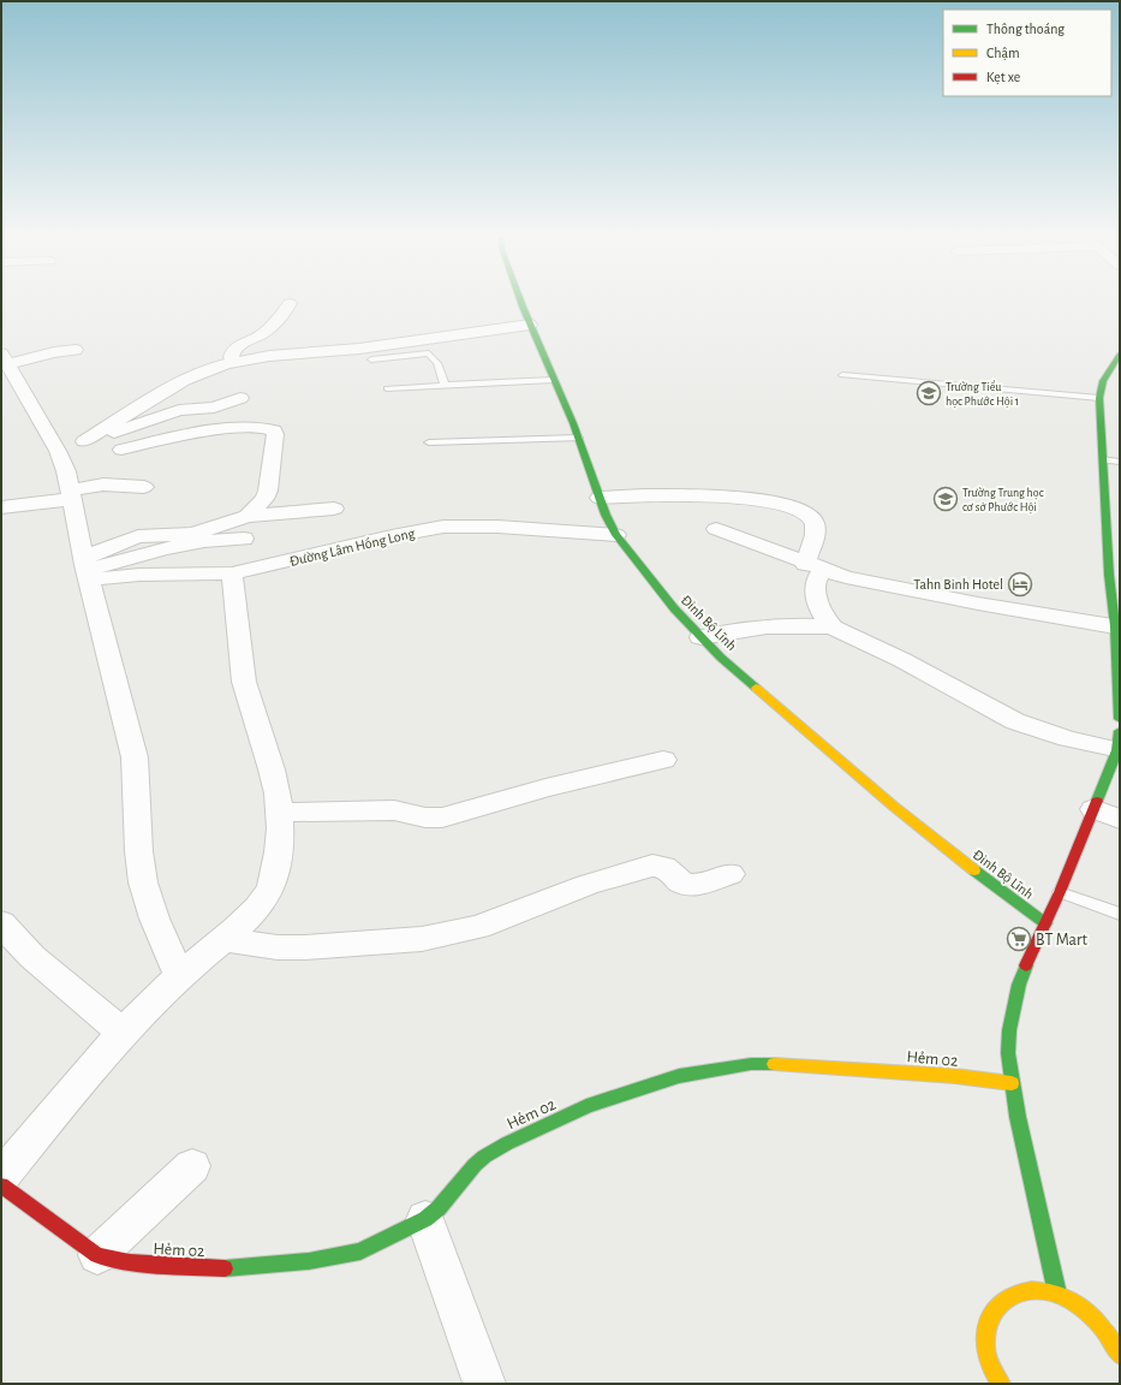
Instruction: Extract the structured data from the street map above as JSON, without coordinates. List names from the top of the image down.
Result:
{
  "streets": {
    "street": ["Đường Lâm Hồng Long", "Đinh Bộ Lĩnh", "Hẻm 02"]
  },
  "crossings": [
    ["Đường Lâm Hồng Long", "Đinh Bộ Lĩnh"]
  ],
  "places": {
    "school or university": ["Trường Tiểu học Phước Hội 1", "Trường Trung học cơ sở Phước Hội"],
    "hotel": ["Tahn Binh Hotel"],
    "supermarket": ["BT Mart"]
  },
  "legend": ["Thông thoáng", "Chậm", "Kẹt xe"]
}
